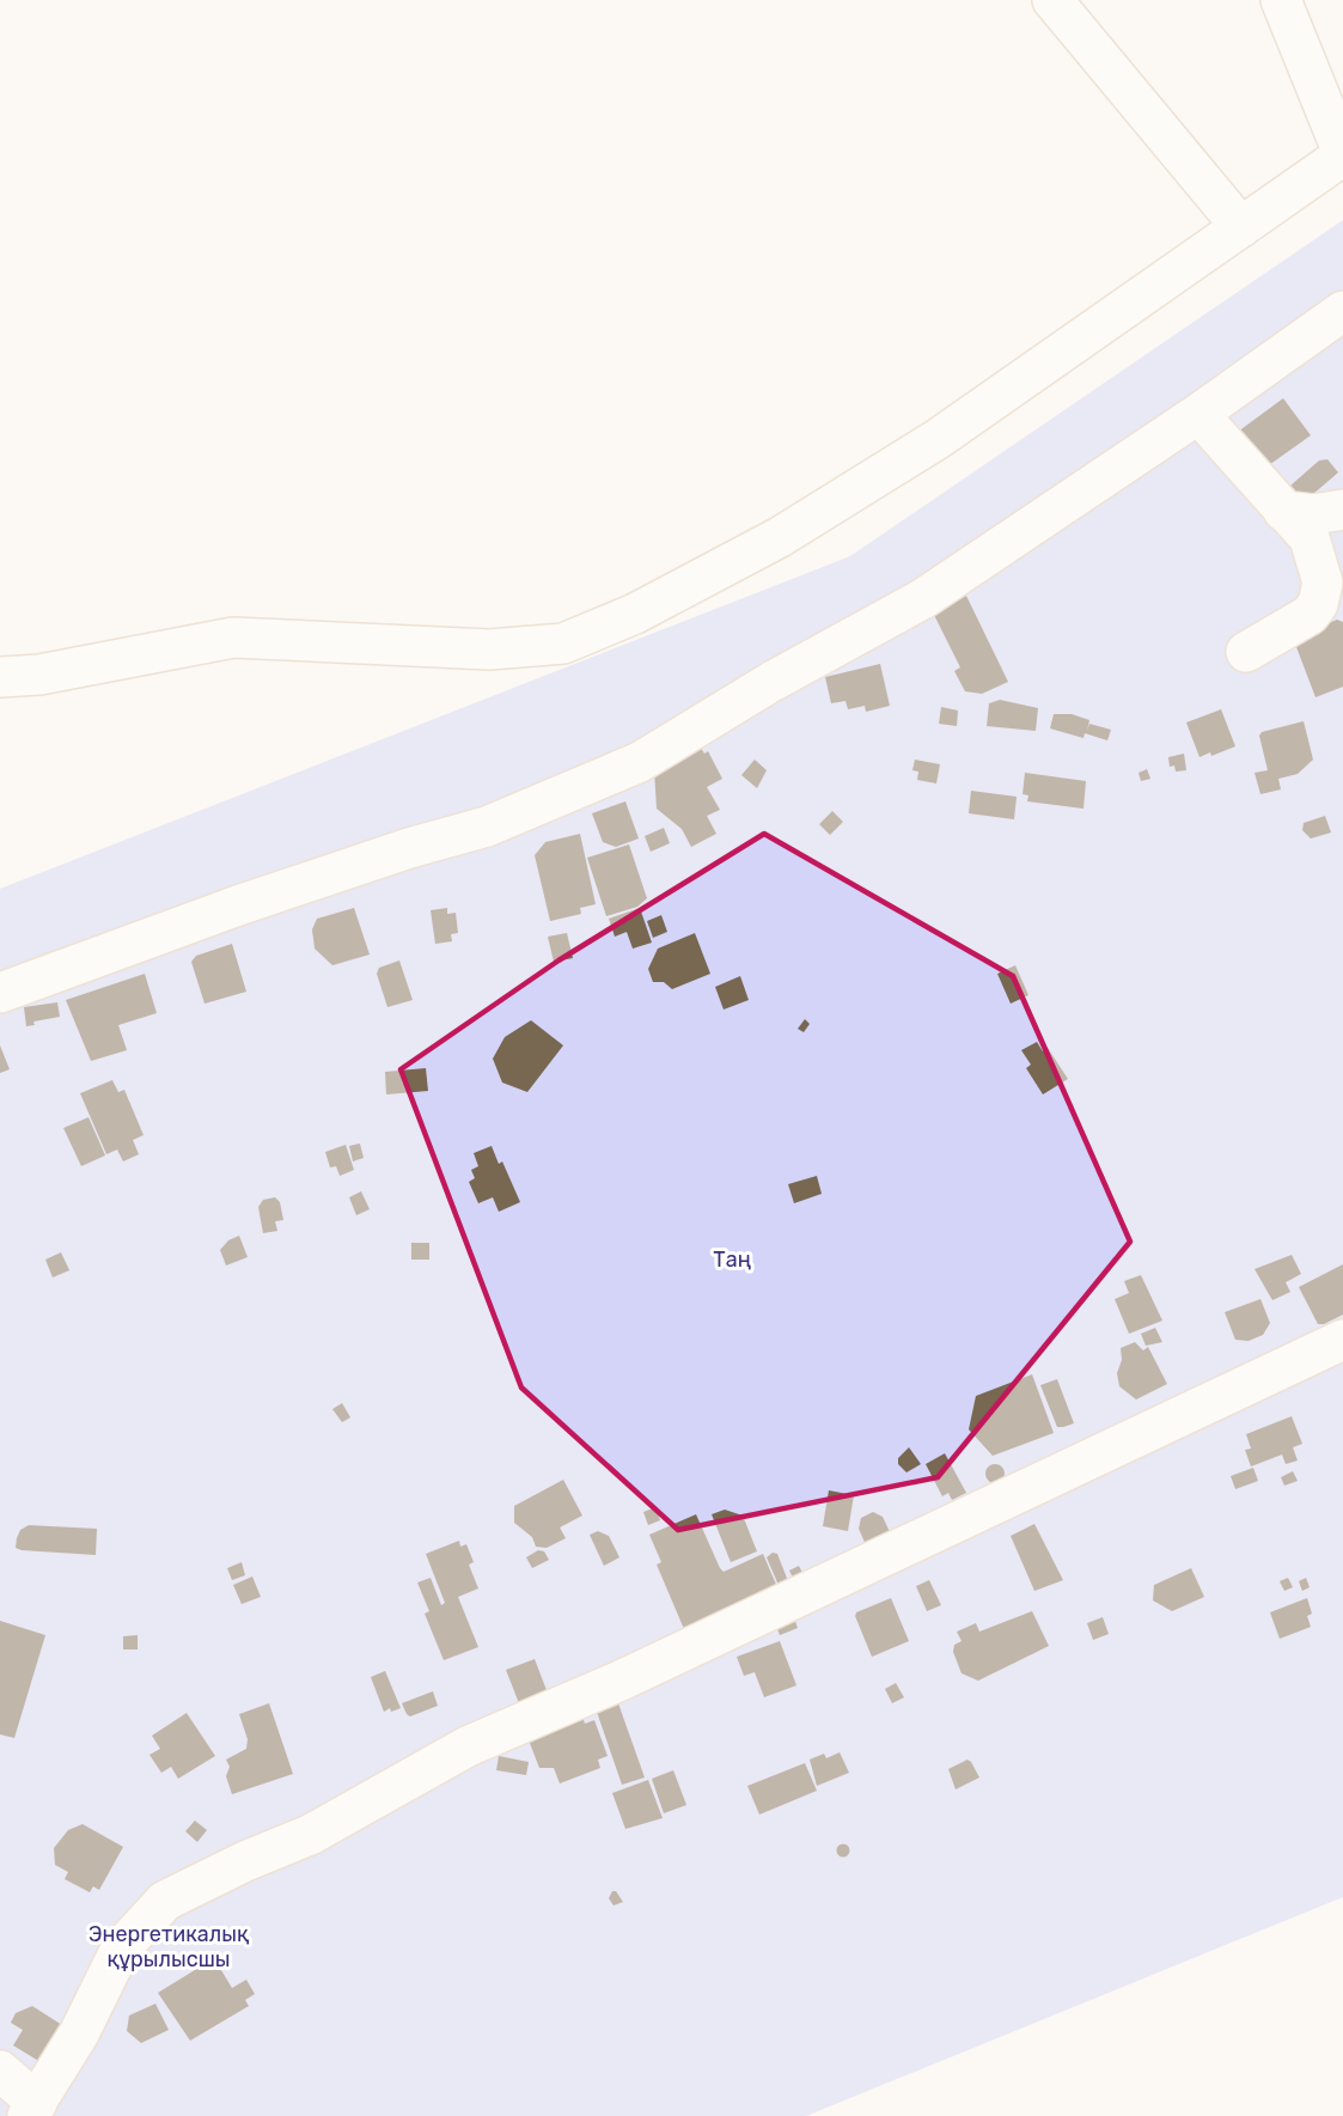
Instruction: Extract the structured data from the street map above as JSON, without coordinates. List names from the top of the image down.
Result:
{
  "parks": ["Таң", "Энергетикалық құрылысшы"]
}
